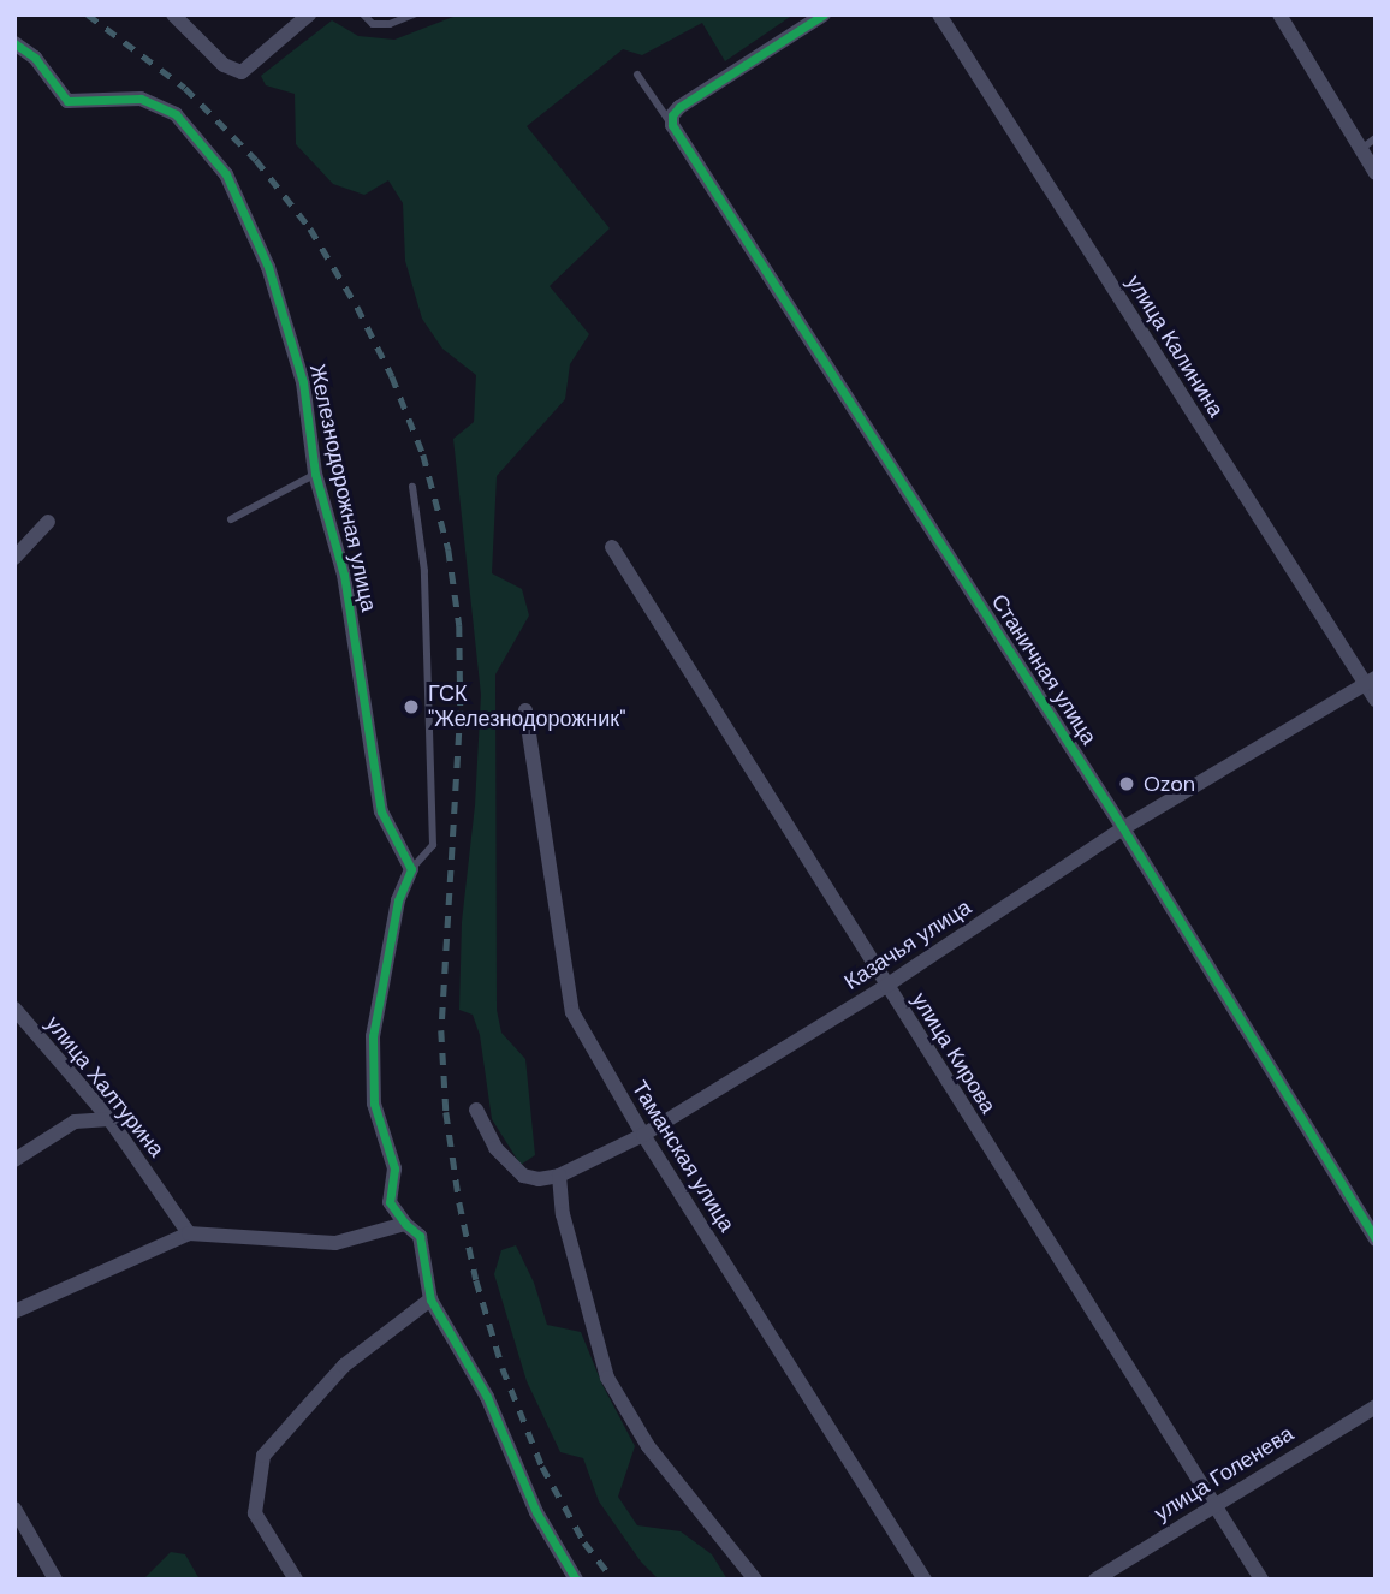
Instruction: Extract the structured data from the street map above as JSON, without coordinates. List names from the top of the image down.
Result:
{
  "streets": {
    "street": [
      "улица Калинина",
      "Железнодорожная улица",
      "Станичная улица",
      "Казачья улица",
      "улица Кирова",
      "улица Халтурина",
      "Таманская улица",
      "улица Голенева"
    ]
  },
  "crossings": [
    ["улица Калинина", "Казачья улица"],
    ["Станичная улица", "Казачья улица"],
    ["Казачья улица", "улица Кирова"],
    ["Казачья улица", "Таманская улица"],
    ["улица Кирова", "улица Голенева"]
  ],
  "places": ["ГСК \"Железнодорожник\"", "Ozon"]
}
